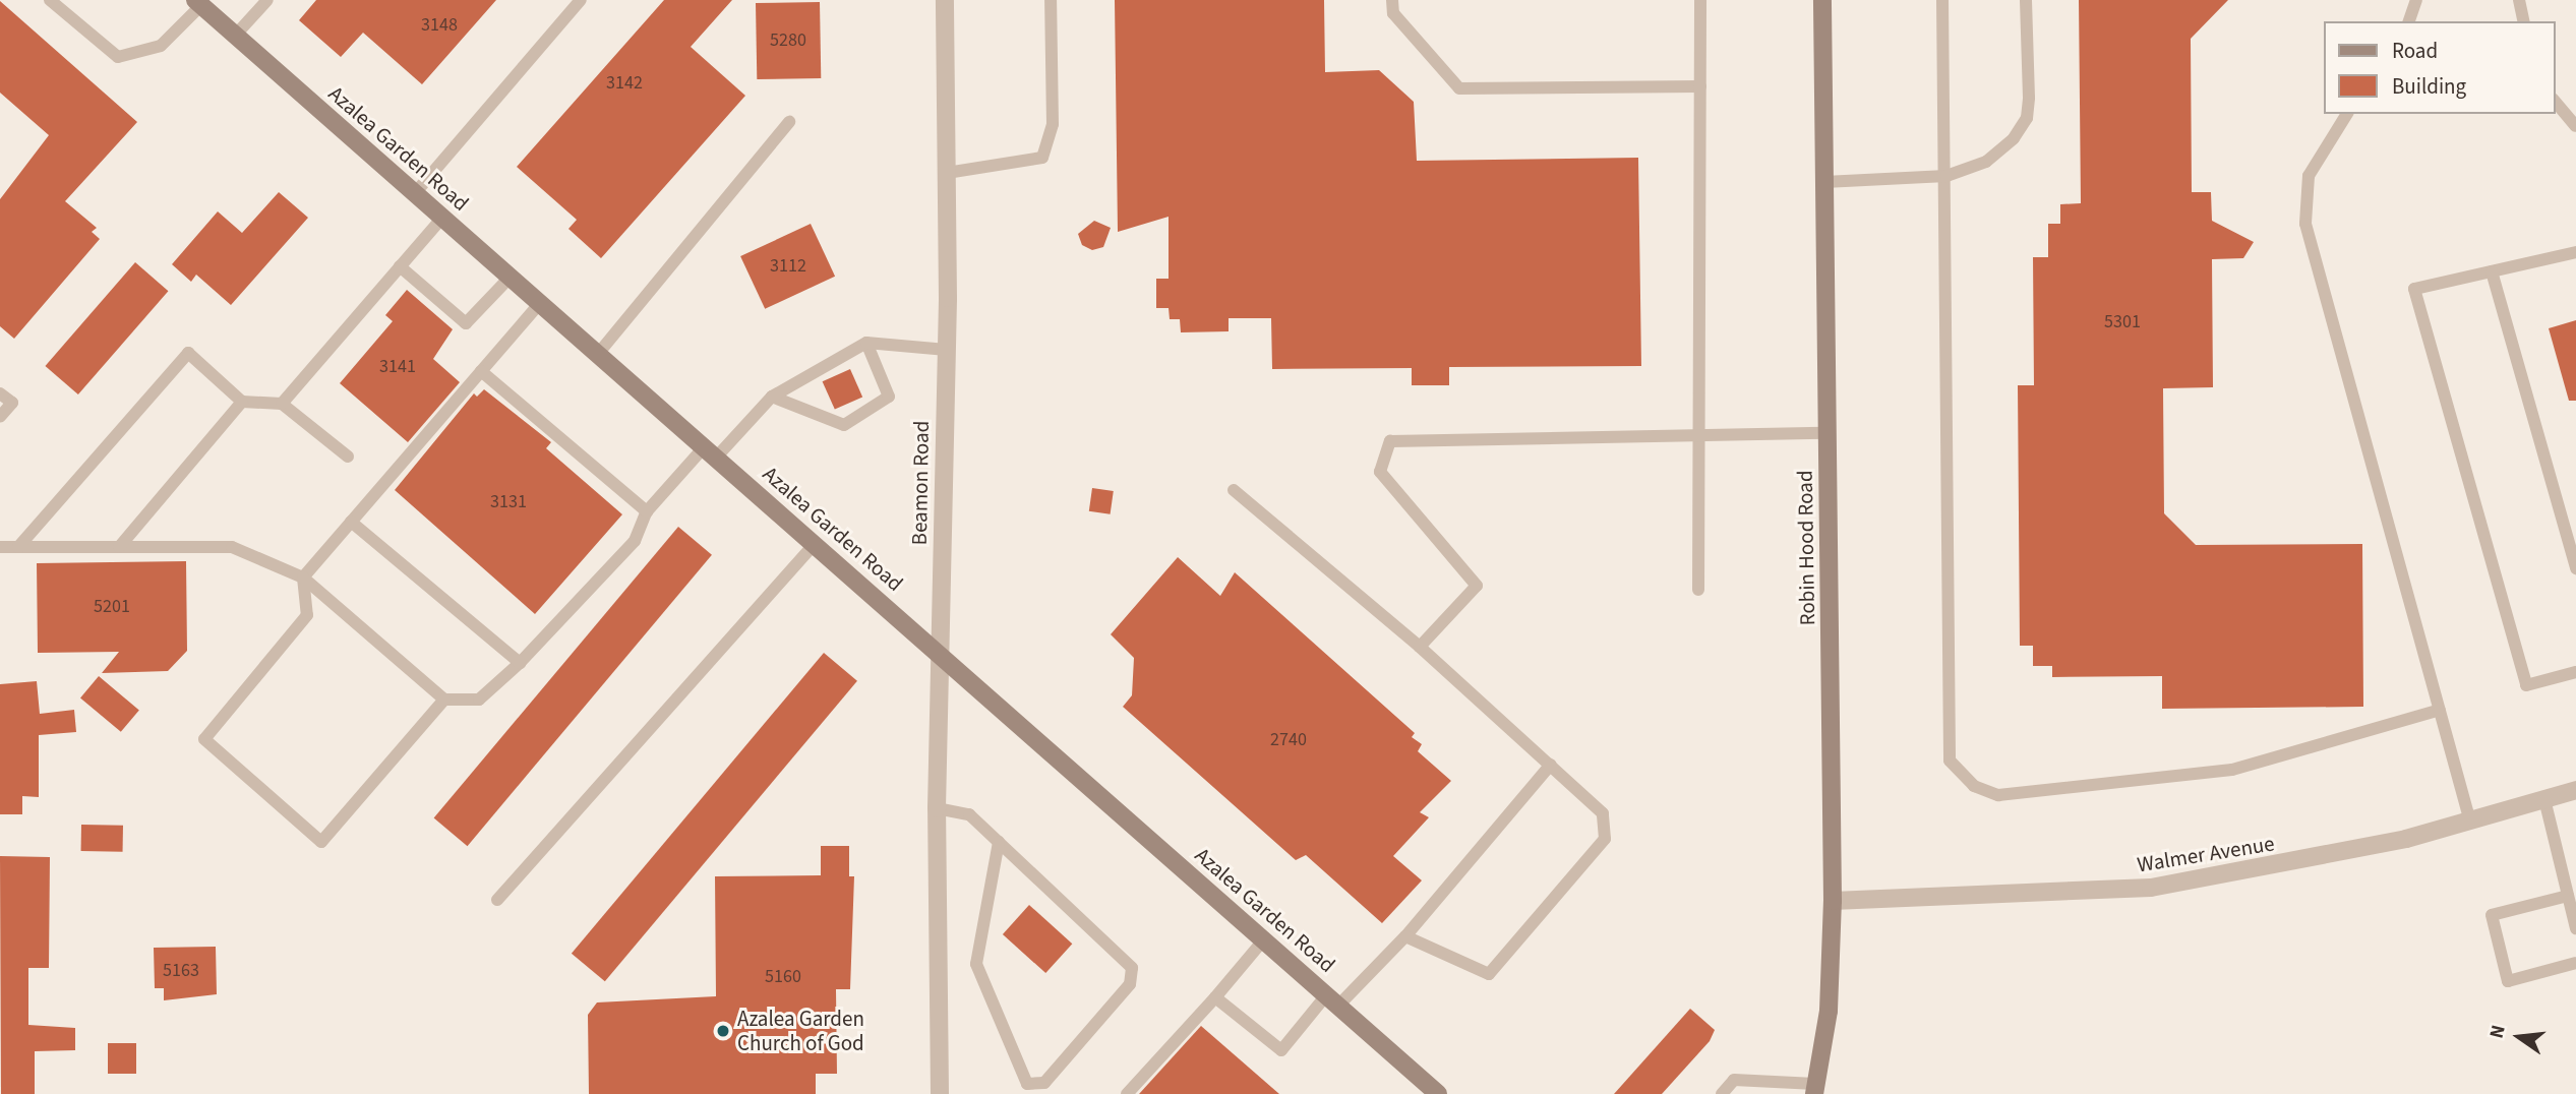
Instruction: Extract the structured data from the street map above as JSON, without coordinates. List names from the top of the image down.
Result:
{
  "streets": {
    "main road": ["Azalea Garden Road", "Robin Hood Road"],
    "street": ["Beamon Road", "Walmer Avenue"]
  },
  "crossings": [
    ["Azalea Garden Road", "Beamon Road"],
    ["Robin Hood Road", "Walmer Avenue"]
  ],
  "places": ["Azalea Garden Church of God"],
  "house_numbers": [
    "3148",
    "5280",
    "3142",
    "3112",
    "5301",
    "3141",
    "3131",
    "5201",
    "2740",
    "5163",
    "5160"
  ],
  "legend": ["Road", "Building"],
  "north": "left"
}
